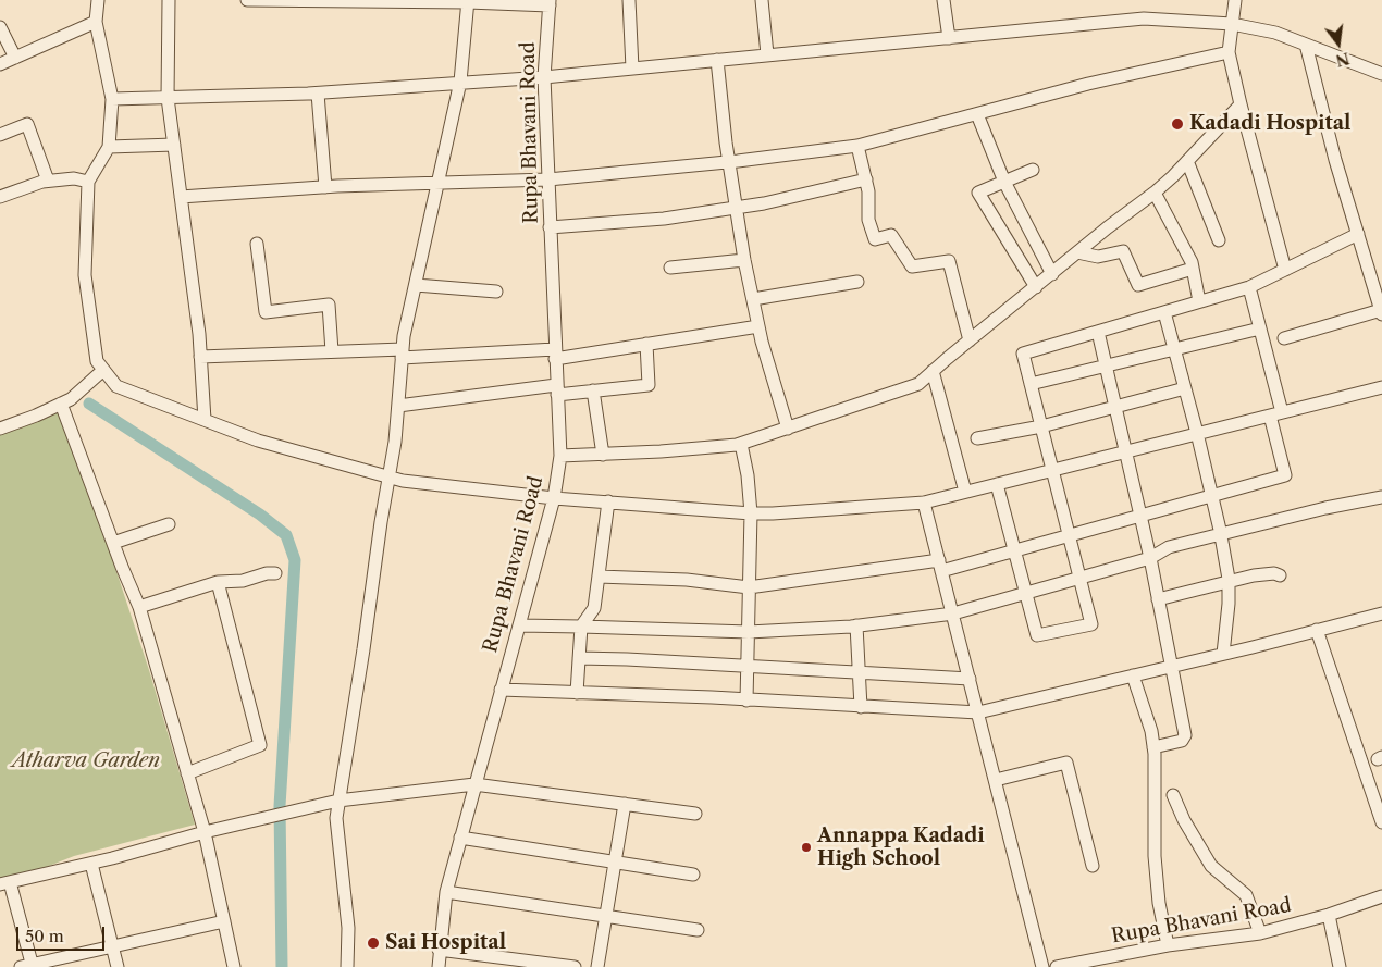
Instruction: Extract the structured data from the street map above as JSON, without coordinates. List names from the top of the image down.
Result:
{
  "streets": {
    "street": ["Rupa Bhavani Road"]
  },
  "parks": ["Atharva Garden"],
  "places": ["Kadadi Hospital", "Annappa Kadadi High School", "Sai Hospital"],
  "scale_bar": "50 m",
  "north": "bottom"
}
